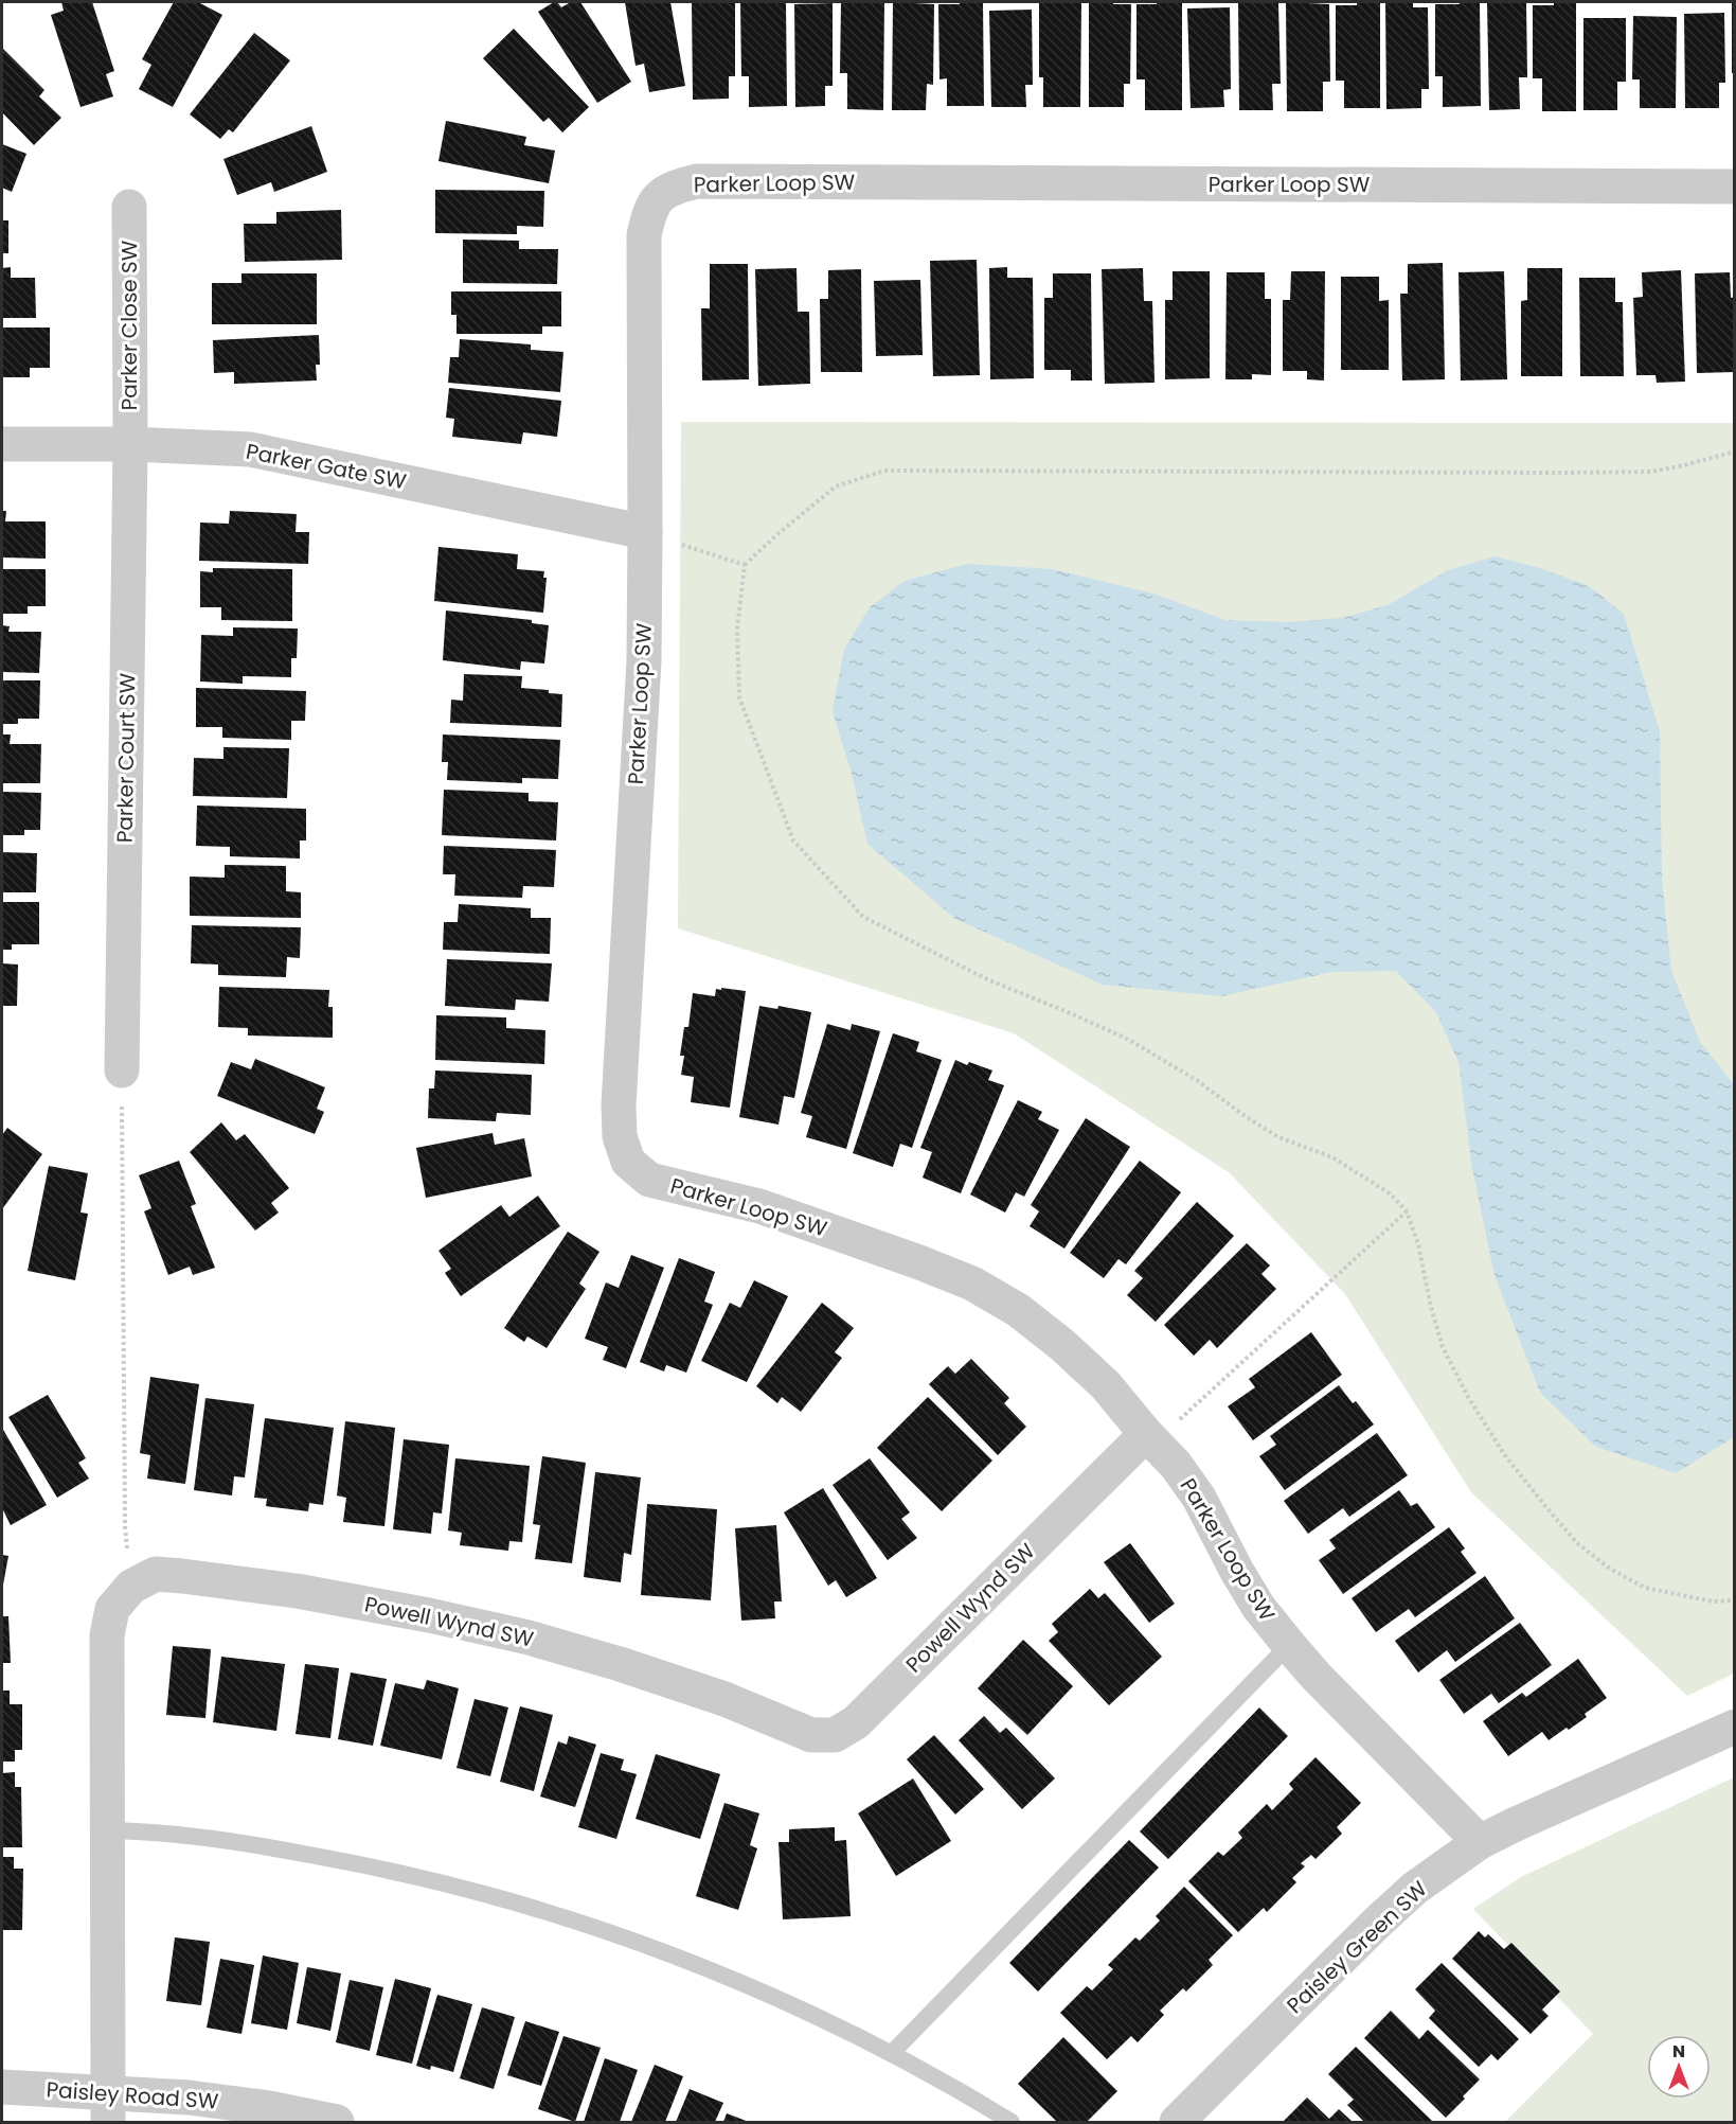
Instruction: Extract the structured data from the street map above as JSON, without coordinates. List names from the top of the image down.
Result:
{
  "streets": {
    "street": [
      "Parker Loop SW",
      "Parker Close SW",
      "Parker Gate SW",
      "Parker Court SW",
      "Powell Wynd SW",
      "Paisley Green SW",
      "Paisley Road SW"
    ]
  },
  "crossings": [
    ["Parker Loop SW", "Parker Gate SW"],
    ["Parker Loop SW", "Powell Wynd SW"],
    ["Parker Loop SW", "Paisley Green SW"],
    ["Parker Close SW", "Parker Gate SW"],
    ["Parker Close SW", "Parker Court SW"],
    ["Parker Gate SW", "Parker Court SW"],
    ["Powell Wynd SW", "Paisley Road SW"]
  ],
  "north": "top"
}
